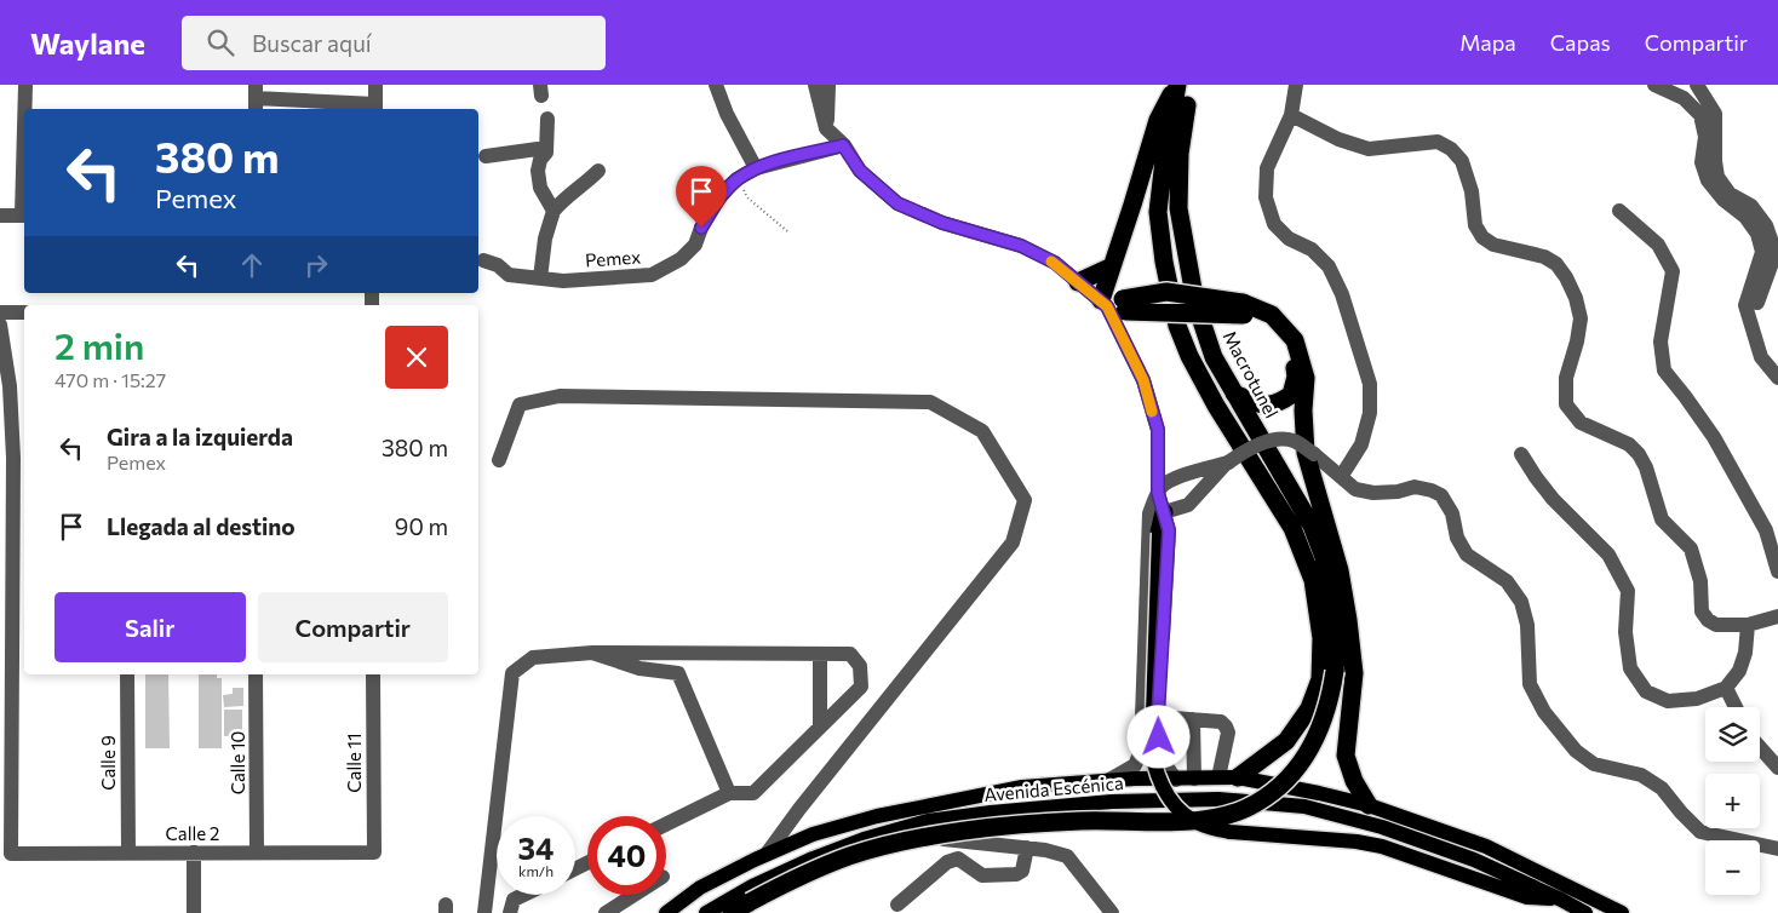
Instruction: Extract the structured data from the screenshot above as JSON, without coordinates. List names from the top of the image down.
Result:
{
  "streets": {
    "highway": ["Macrotunel"],
    "main road": ["Avenida Escénica"],
    "street": [
      "Pemex",
      "Calle 9",
      "Calle 10",
      "Calle 11",
      "Calle 2"
    ]
  },
  "crossings": [
    ["Calle 9", "Calle 2"],
    ["Calle 10", "Calle 2"],
    ["Calle 11", "Calle 2"]
  ],
  "page": {
    "header": "Waylane",
    "search": "Buscar aquí",
    "nav": ["Mapa", "Capas", "Compartir"],
    "turn": ["380 m", "Pemex"],
    "heading": ["2 min", "470 m · 15:27"],
    "list": [
      {
        "name": "Gira a la izquierda",
        "note": "Pemex",
        "value": "380 m"
      },
      {
        "name": "Llegada al destino",
        "value": "90 m"
      }
    ],
    "buttons": ["Salir", "Compartir"],
    "map_buttons": ["+", "−"],
    "speed": "34 km/h",
    "limit": "40"
  }
}
